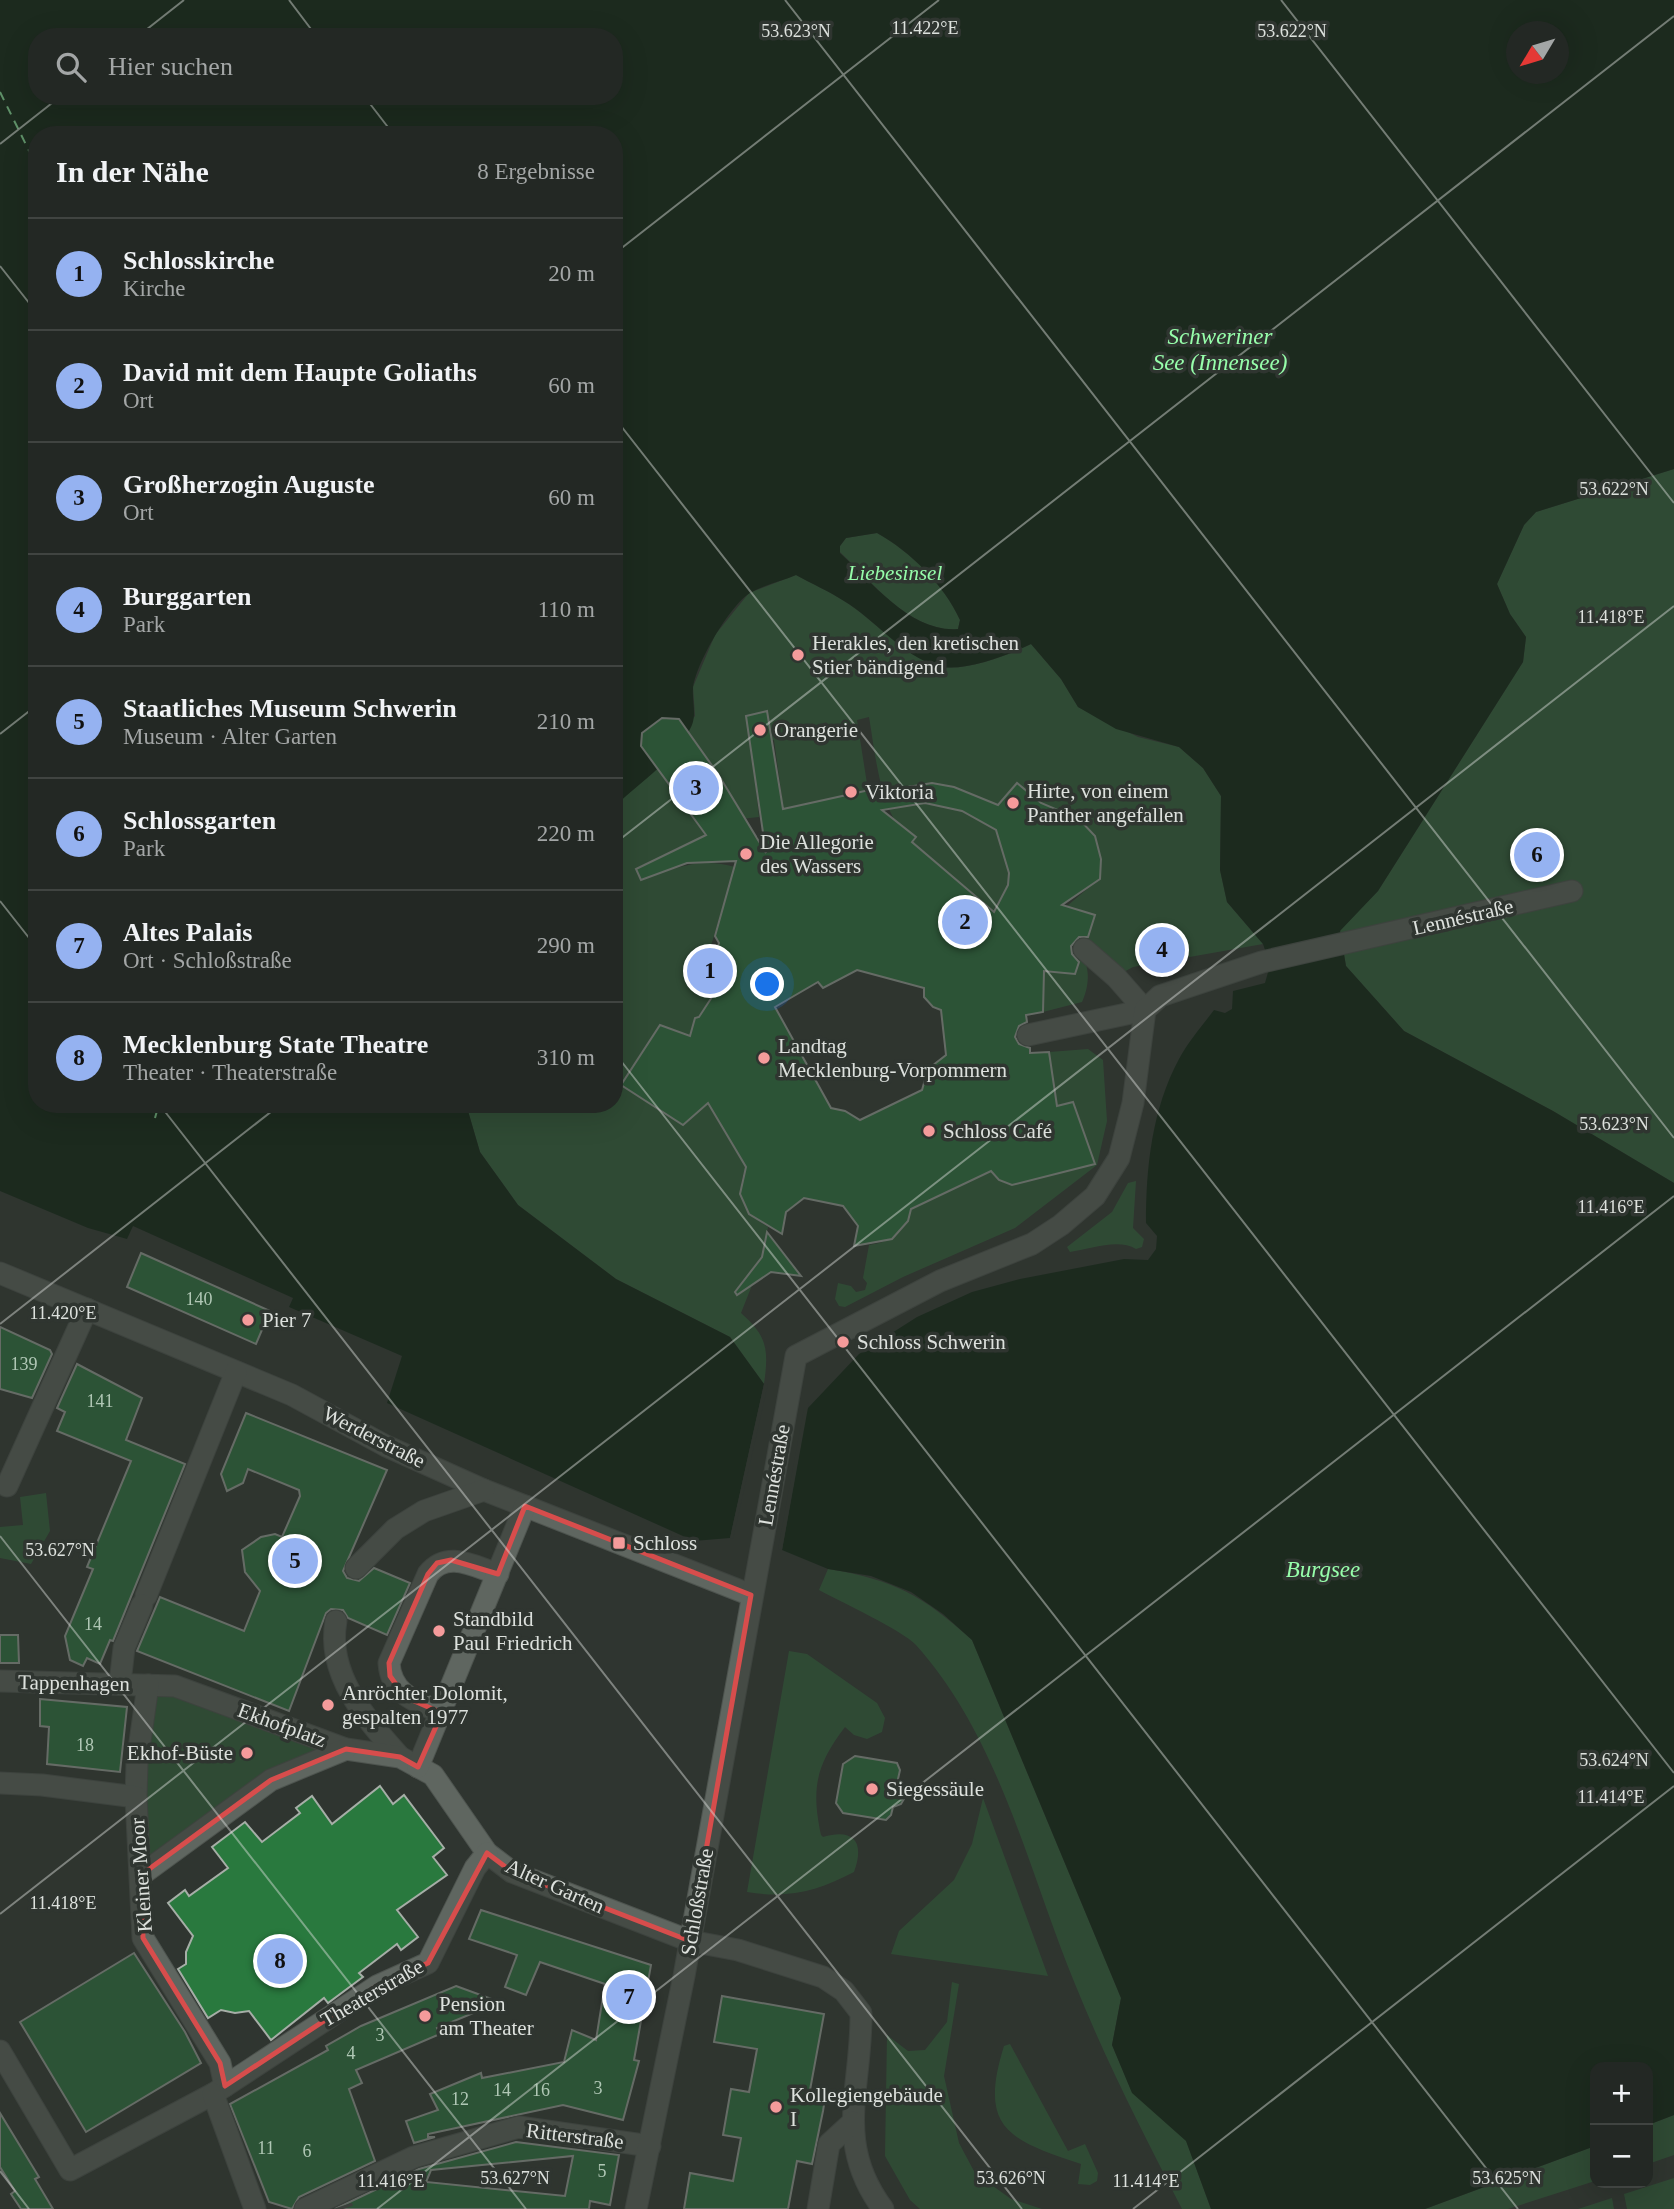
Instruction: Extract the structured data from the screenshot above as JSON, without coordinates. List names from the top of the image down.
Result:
{
  "streets": {
    "street": [
      "Lennéstraße",
      "Werderstraße",
      "Tappenhagen",
      "Ekhofplatz",
      "Kleiner Moor",
      "Alter Garten",
      "Schloßstraße",
      "Theaterstraße",
      "Ritterstraße"
    ]
  },
  "crossings": [
    ["Lennéstraße", "Werderstraße"],
    ["Lennéstraße", "Schloßstraße"],
    ["Werderstraße", "Schloßstraße"],
    ["Tappenhagen", "Ekhofplatz"],
    ["Tappenhagen", "Kleiner Moor"],
    ["Ekhofplatz", "Kleiner Moor"],
    ["Kleiner Moor", "Theaterstraße"],
    ["Alter Garten", "Schloßstraße"],
    ["Alter Garten", "Theaterstraße"],
    ["Schloßstraße", "Ritterstraße"]
  ],
  "water": ["Schweriner See (Innensee)", "Burgsee"],
  "parks": ["Liebesinsel"],
  "places": {
    "other": [
      "Herakles, den kretischen Stier bändigend",
      "Orangerie",
      "Viktoria",
      "Hirte, von einem Panther angefallen",
      "Die Allegorie des Wassers",
      "Landtag Mecklenburg-Vorpommern",
      "Schloss Café",
      "Pier 7",
      "Schloss Schwerin",
      "Standbild Paul Friedrich",
      "Anröchter Dolomit, gespalten 1977",
      "Ekhof-Büste",
      "Siegessäule",
      "Pension am Theater",
      "Kollegiengebäude I"
    ],
    "transit": ["Schloss"]
  },
  "house_numbers": [
    "140",
    "139",
    "141",
    "14",
    "18",
    "3",
    "4",
    "3",
    "14",
    "16",
    "12",
    "11",
    "6",
    "5"
  ],
  "north": "bottom left",
  "page": {
    "search": "Hier suchen",
    "heading": ["In der Nähe", "8 Ergebnisse"],
    "list": [
      {
        "mark": "1",
        "name": "Schlosskirche",
        "note": "Kirche",
        "value": "20 m"
      },
      {
        "mark": "2",
        "name": "David mit dem Haupte Goliaths",
        "note": "Ort",
        "value": "60 m"
      },
      {
        "mark": "3",
        "name": "Großherzogin Auguste",
        "note": "Ort",
        "value": "60 m"
      },
      {
        "mark": "4",
        "name": "Burggarten",
        "note": "Park",
        "value": "110 m"
      },
      {
        "mark": "5",
        "name": "Staatliches Museum Schwerin",
        "note": "Museum · Alter Garten",
        "value": "210 m"
      },
      {
        "mark": "6",
        "name": "Schlossgarten",
        "note": "Park",
        "value": "220 m"
      },
      {
        "mark": "7",
        "name": "Altes Palais",
        "note": "Ort · Schloßstraße",
        "value": "290 m"
      },
      {
        "mark": "8",
        "name": "Mecklenburg State Theatre",
        "note": "Theater · Theaterstraße",
        "value": "310 m"
      }
    ],
    "pins": [
      "3",
      "6",
      "2",
      "4",
      "1",
      "5",
      "8",
      "7"
    ],
    "map_buttons": ["+", "−"]
  },
  "coordinates": [
    "11.422°E",
    "53.623°N",
    "53.622°N",
    "11.418°E",
    "11.416°E",
    "11.420°E",
    "53.627°N",
    "53.624°N",
    "11.414°E",
    "53.626°N",
    "53.625°N"
  ]
}
